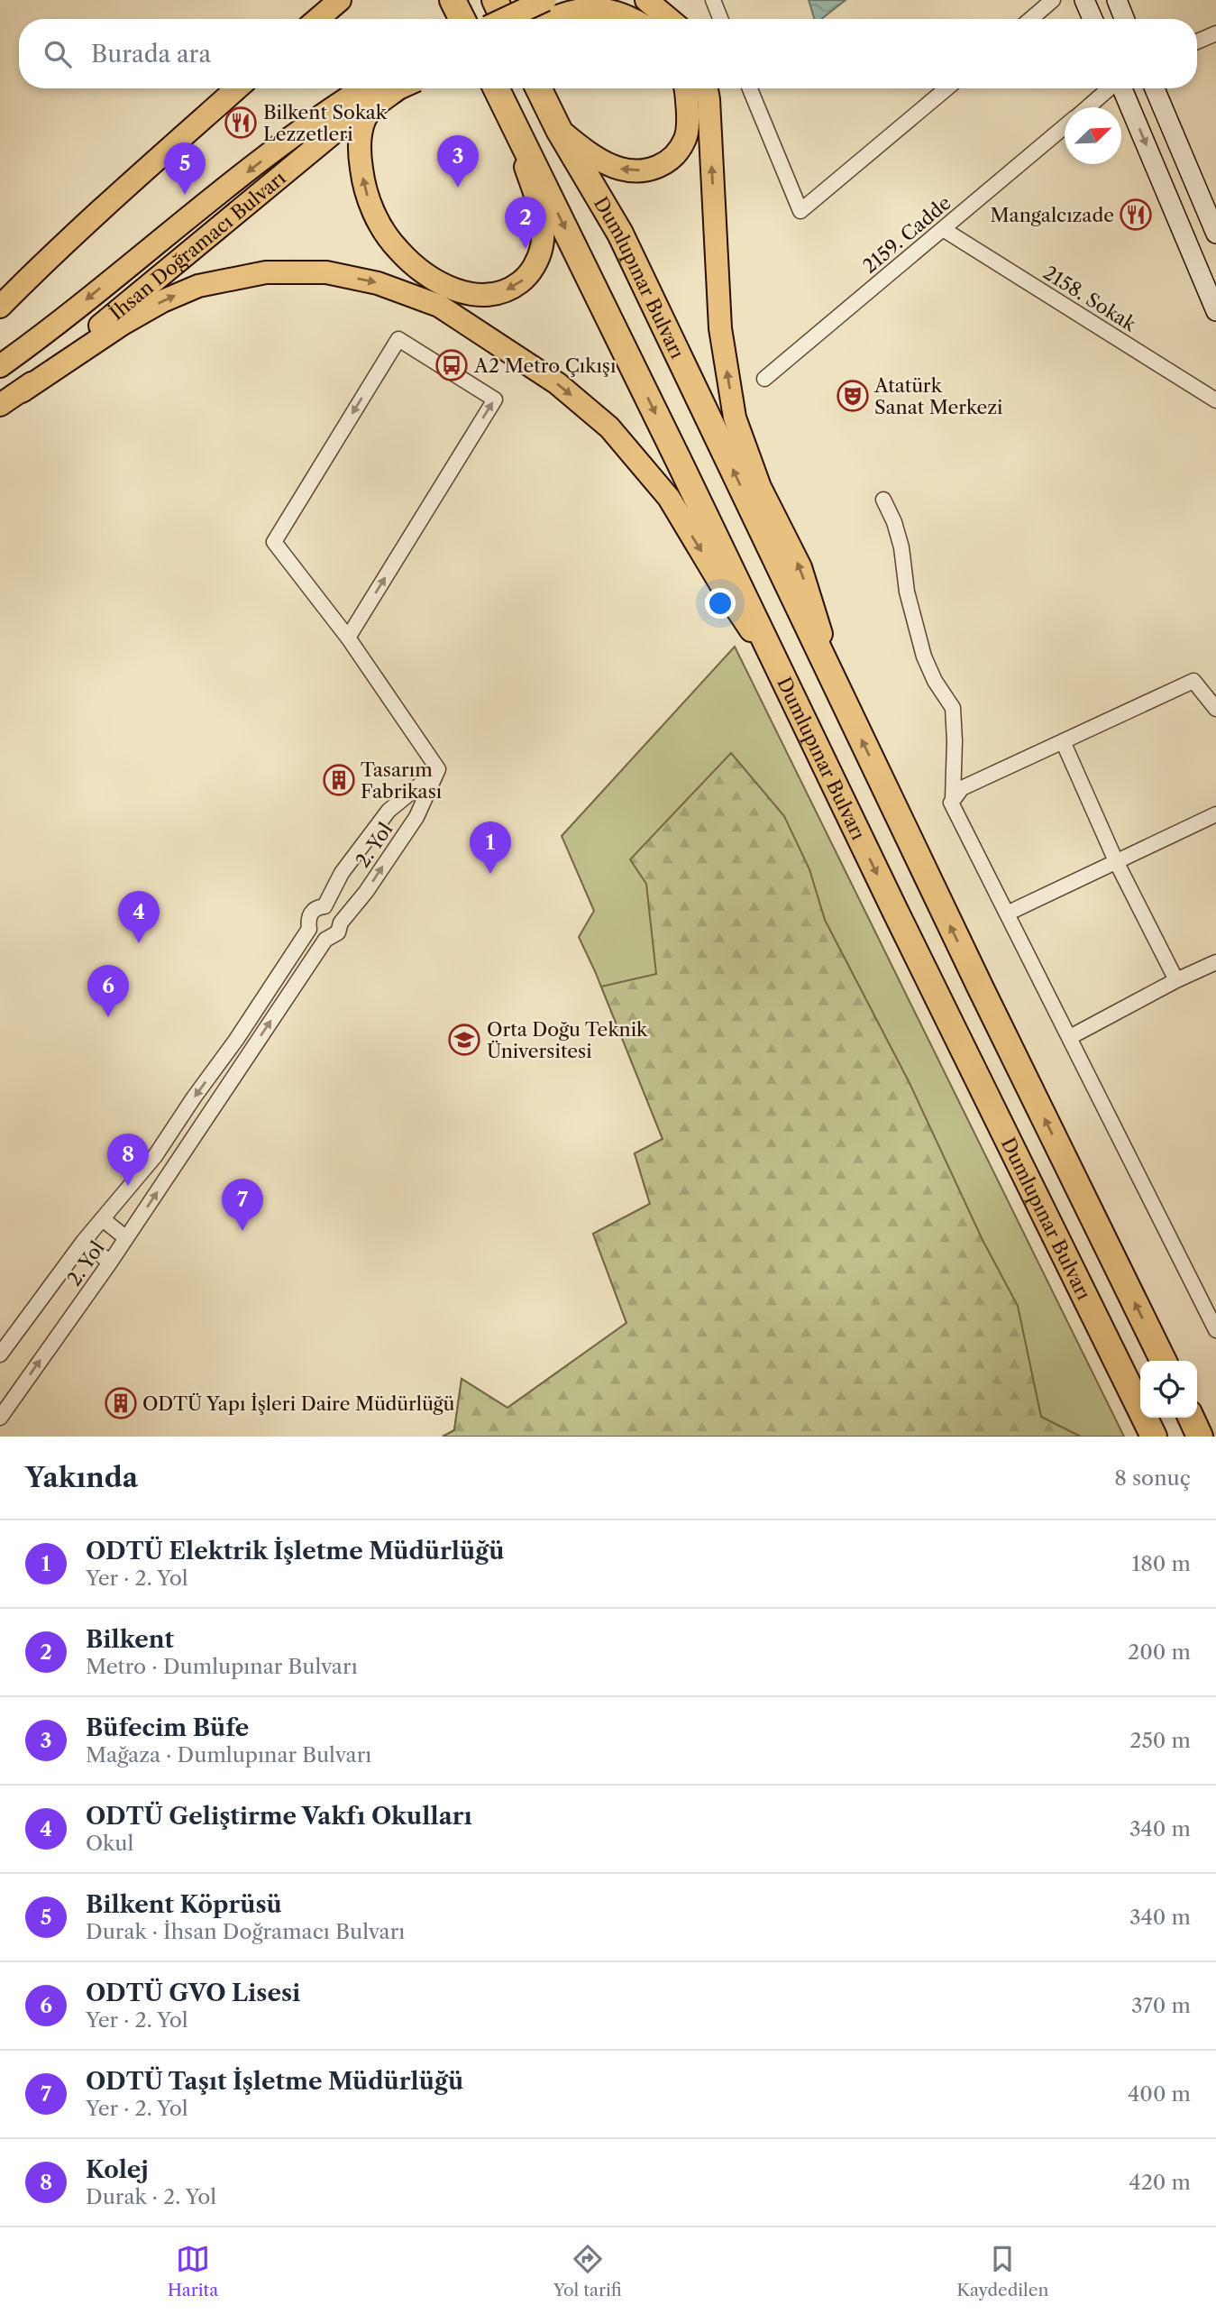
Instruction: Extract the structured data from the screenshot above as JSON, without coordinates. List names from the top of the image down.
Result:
{
  "streets": {
    "highway": ["Dumlupınar Bulvarı"],
    "main road": ["İhsan Doğramacı Bulvarı"],
    "street": ["2159. Cadde", "2158. Sokak", "2. Yol"]
  },
  "crossings": [
    ["2159. Cadde", "2158. Sokak"]
  ],
  "places": {
    "restaurant": ["Bilkent Sokak Lezzetleri", "Mangalcızade"],
    "bus stop": ["A2 Metro Çıkışı"],
    "theatre": ["Atatürk Sanat Merkezi"],
    "building": ["Tasarım Fabrikası", "ODTÜ Yapı İşleri Daire Müdürlüğü"],
    "school or university": ["Orta Doğu Teknik Üniversitesi"]
  },
  "north": "top right",
  "page": {
    "search": "Burada ara",
    "pins": [
      "3",
      "5",
      "2",
      "1",
      "4",
      "6",
      "8",
      "7"
    ],
    "heading": ["Yakında", "8 sonuç"],
    "list": [
      {
        "mark": "1",
        "name": "ODTÜ Elektrik İşletme Müdürlüğü",
        "note": "Yer · 2. Yol",
        "value": "180 m"
      },
      {
        "mark": "2",
        "name": "Bilkent",
        "note": "Metro · Dumlupınar Bulvarı",
        "value": "200 m"
      },
      {
        "mark": "3",
        "name": "Büfecim Büfe",
        "note": "Mağaza · Dumlupınar Bulvarı",
        "value": "250 m"
      },
      {
        "mark": "4",
        "name": "ODTÜ Geliştirme Vakfı Okulları",
        "note": "Okul",
        "value": "340 m"
      },
      {
        "mark": "5",
        "name": "Bilkent Köprüsü",
        "note": "Durak · İhsan Doğramacı Bulvarı",
        "value": "340 m"
      },
      {
        "mark": "6",
        "name": "ODTÜ GVO Lisesi",
        "note": "Yer · 2. Yol",
        "value": "370 m"
      },
      {
        "mark": "7",
        "name": "ODTÜ Taşıt İşletme Müdürlüğü",
        "note": "Yer · 2. Yol",
        "value": "400 m"
      },
      {
        "mark": "8",
        "name": "Kolej",
        "note": "Durak · 2. Yol",
        "value": "420 m"
      }
    ],
    "nav": ["Harita", "Yol tarifi", "Kaydedilen"]
  }
}
